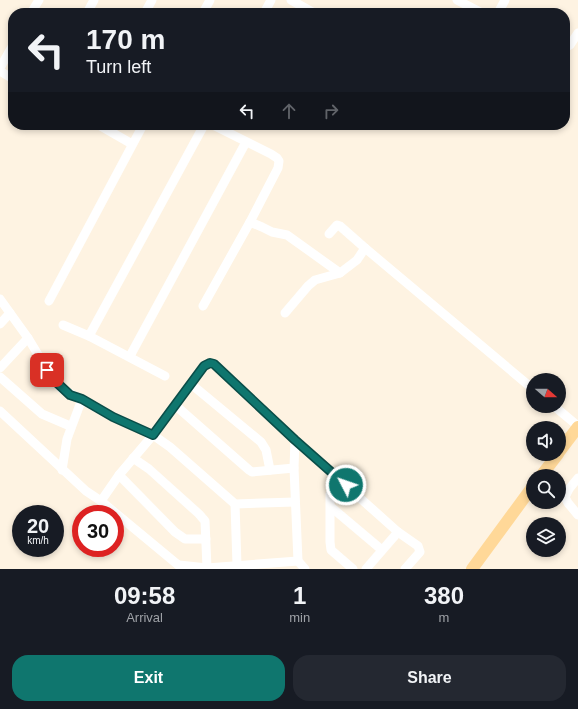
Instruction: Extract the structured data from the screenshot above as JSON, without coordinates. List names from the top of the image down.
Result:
{
  "north": "right",
  "page": {
    "turn": ["170 m", "Turn left"],
    "speed": "20 km/h",
    "limit": "30",
    "eta": [
      "09:58",
      "Arrival",
      "1",
      "min",
      "380",
      "m"
    ],
    "buttons": ["Exit", "Share"]
  }
}
